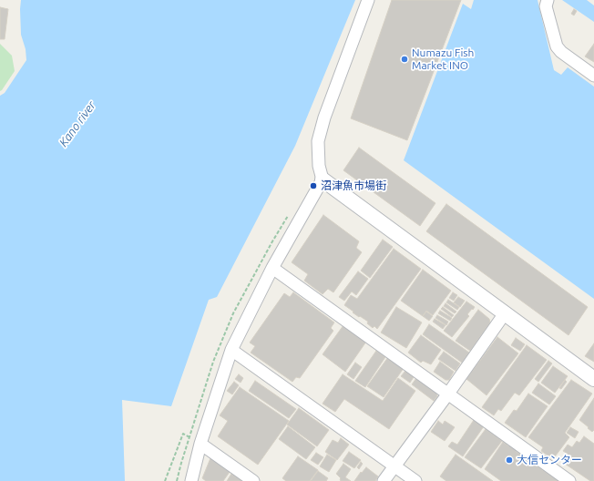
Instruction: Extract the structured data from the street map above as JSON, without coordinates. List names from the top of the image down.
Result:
{
  "water": ["Kano river"],
  "places": ["Numazu Fish Market INO", "沼津魚市場街", "大信センター"]
}
